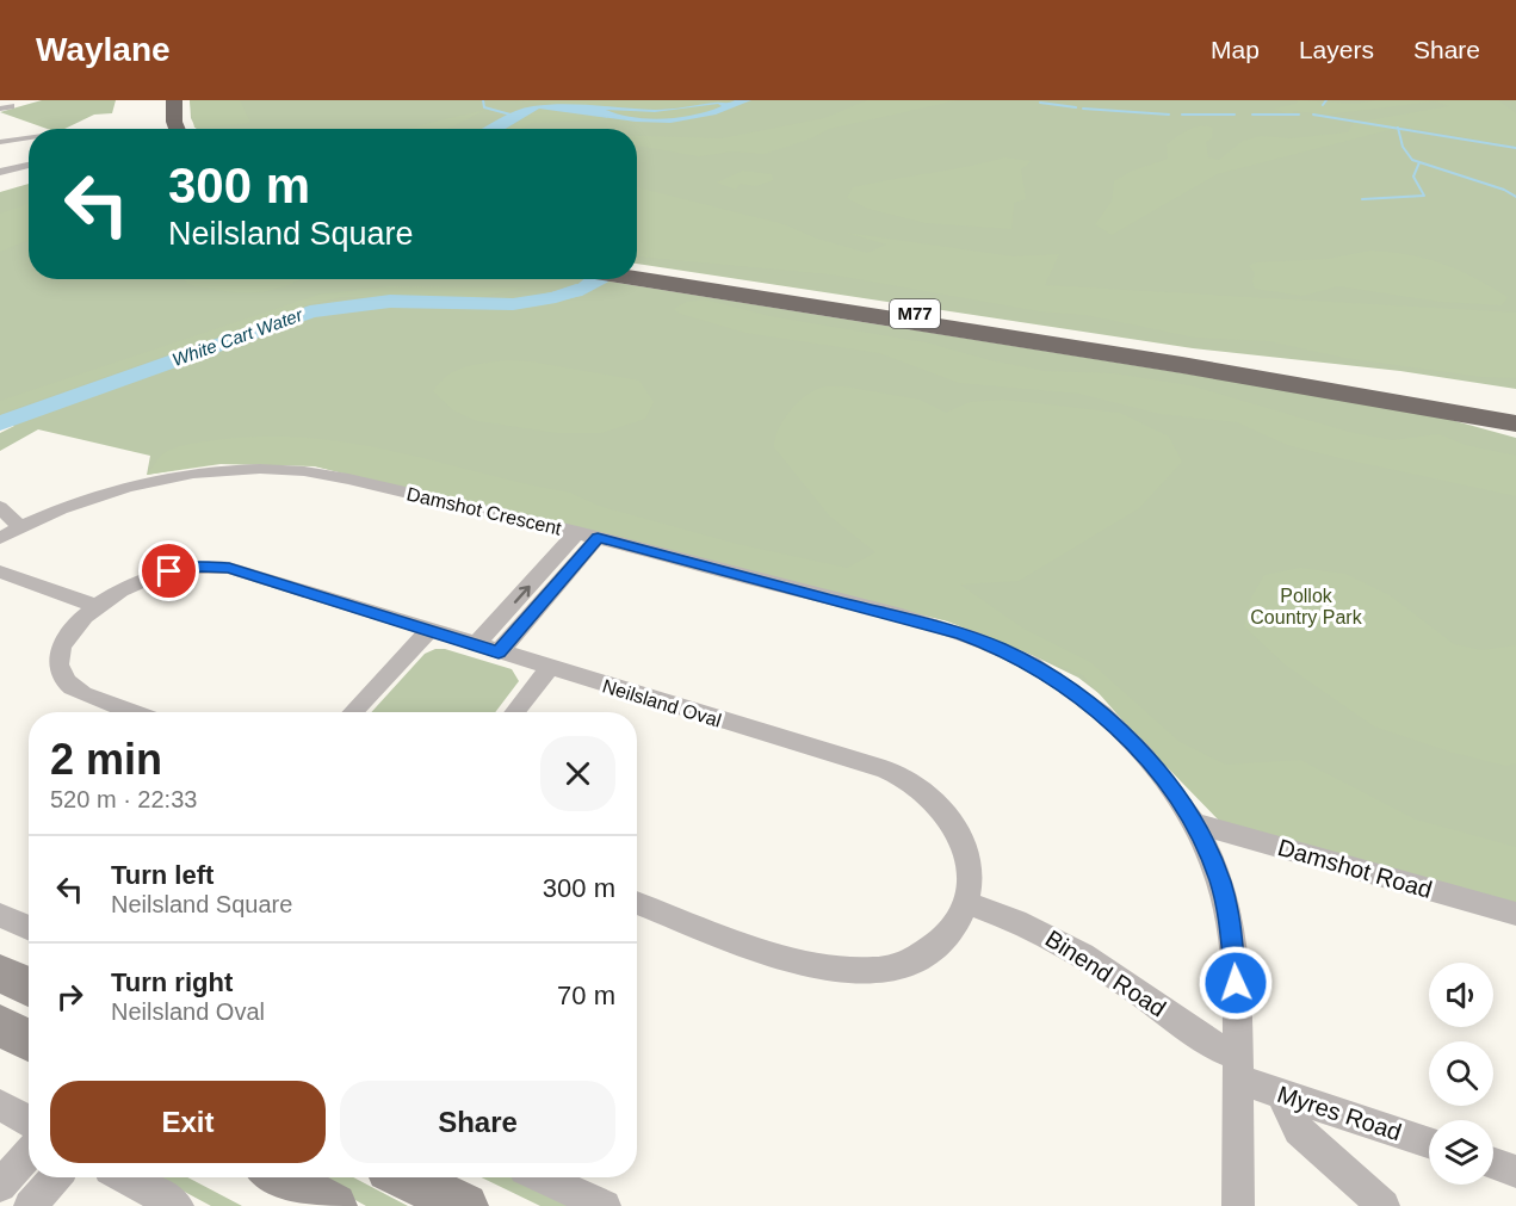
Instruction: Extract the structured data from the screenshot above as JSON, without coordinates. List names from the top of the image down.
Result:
{
  "streets": {
    "highway": ["M77"],
    "street": [
      "Damshot Crescent",
      "Neilsland Oval",
      "Damshot Road",
      "Binend Road",
      "Myres Road"
    ]
  },
  "crossings": [
    ["Damshot Crescent", "Damshot Road"],
    ["Damshot Crescent", "Binend Road"],
    ["Damshot Crescent", "Myres Road"],
    ["Neilsland Oval", "Binend Road"],
    ["Binend Road", "Myres Road"]
  ],
  "water": ["White Cart Water"],
  "parks": ["Pollok Country Park"],
  "page": {
    "header": "Waylane",
    "nav": ["Map", "Layers", "Share"],
    "turn": ["300 m", "Neilsland Square"],
    "heading": ["2 min", "520 m · 22:33"],
    "list": [
      {
        "name": "Turn left",
        "note": "Neilsland Square",
        "value": "300 m"
      },
      {
        "name": "Turn right",
        "note": "Neilsland Oval",
        "value": "70 m"
      }
    ],
    "buttons": ["Exit", "Share"]
  }
}
